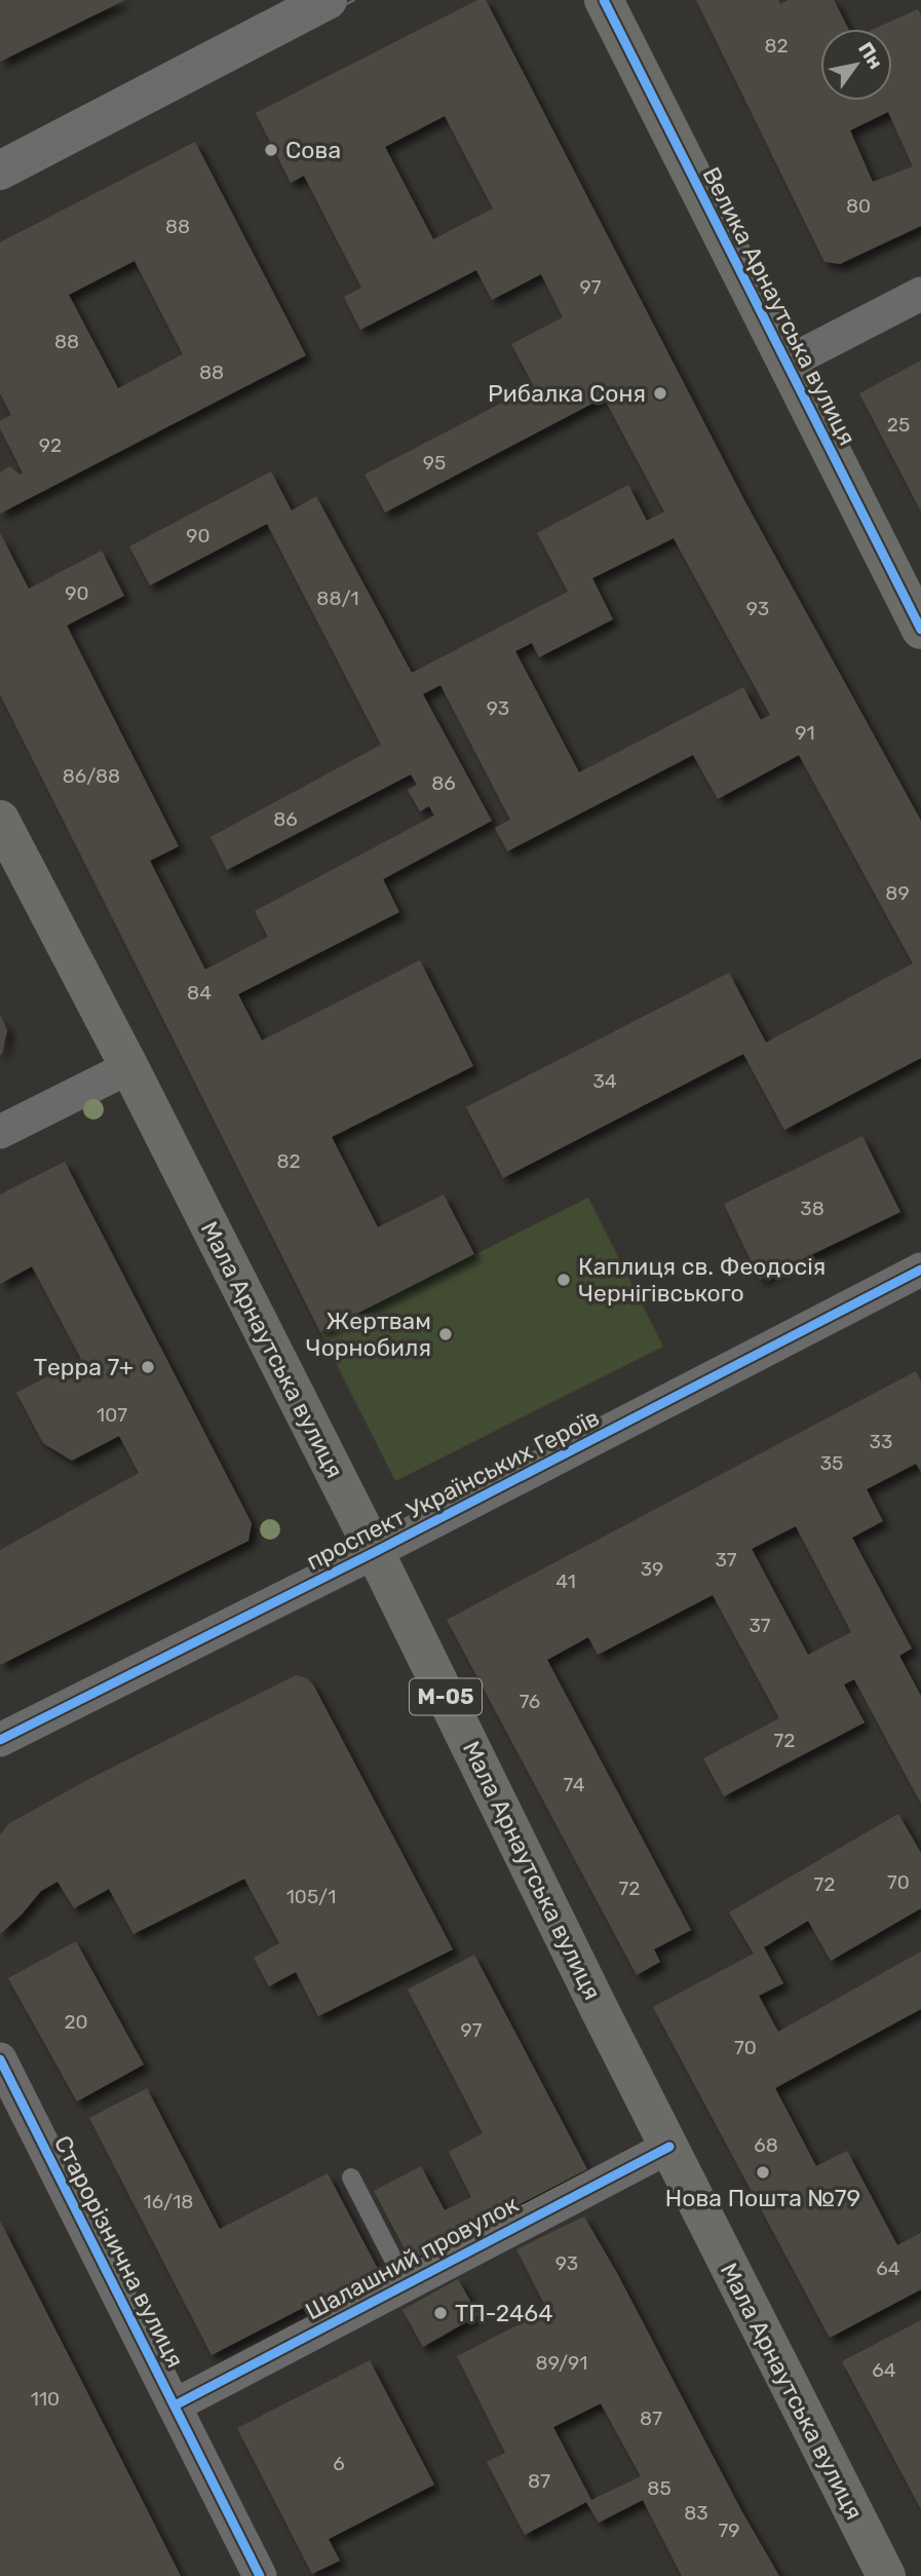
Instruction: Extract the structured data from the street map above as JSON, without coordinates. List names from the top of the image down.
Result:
{
  "streets": {
    "main road": ["Велика Арнаутська вулиця", "Мала Арнаутська вулиця", "М-05"],
    "street": ["проспект Українських Героїв", "Старорізнична вулиця", "Шалашний провулок"]
  },
  "crossings": [
    ["Мала Арнаутська вулиця", "проспект Українських Героїв"],
    ["Мала Арнаутська вулиця", "Шалашний провулок"],
    ["Старорізнична вулиця", "Шалашний провулок"]
  ],
  "places": [
    "Сова",
    "Рибалка Соня",
    "Каплиця св. Феодосія Чернігівського",
    "Жертвам Чорнобиля",
    "Терра 7+",
    "Нова Пошта №79",
    "ТП-2464"
  ],
  "house_numbers": [
    "82",
    "80",
    "88",
    "97",
    "88",
    "88",
    "25",
    "92",
    "95",
    "90",
    "90",
    "88/1",
    "93",
    "93",
    "91",
    "86/88",
    "86",
    "86",
    "89",
    "84",
    "34",
    "82",
    "38",
    "107",
    "33",
    "35",
    "37",
    "39",
    "41",
    "37",
    "76",
    "72",
    "74",
    "70",
    "72",
    "72",
    "105/1",
    "20",
    "97",
    "70",
    "68",
    "16/18",
    "93",
    "64",
    "89/91",
    "64",
    "110",
    "87",
    "6",
    "87",
    "85",
    "83",
    "79"
  ],
  "north": "top right"
}
